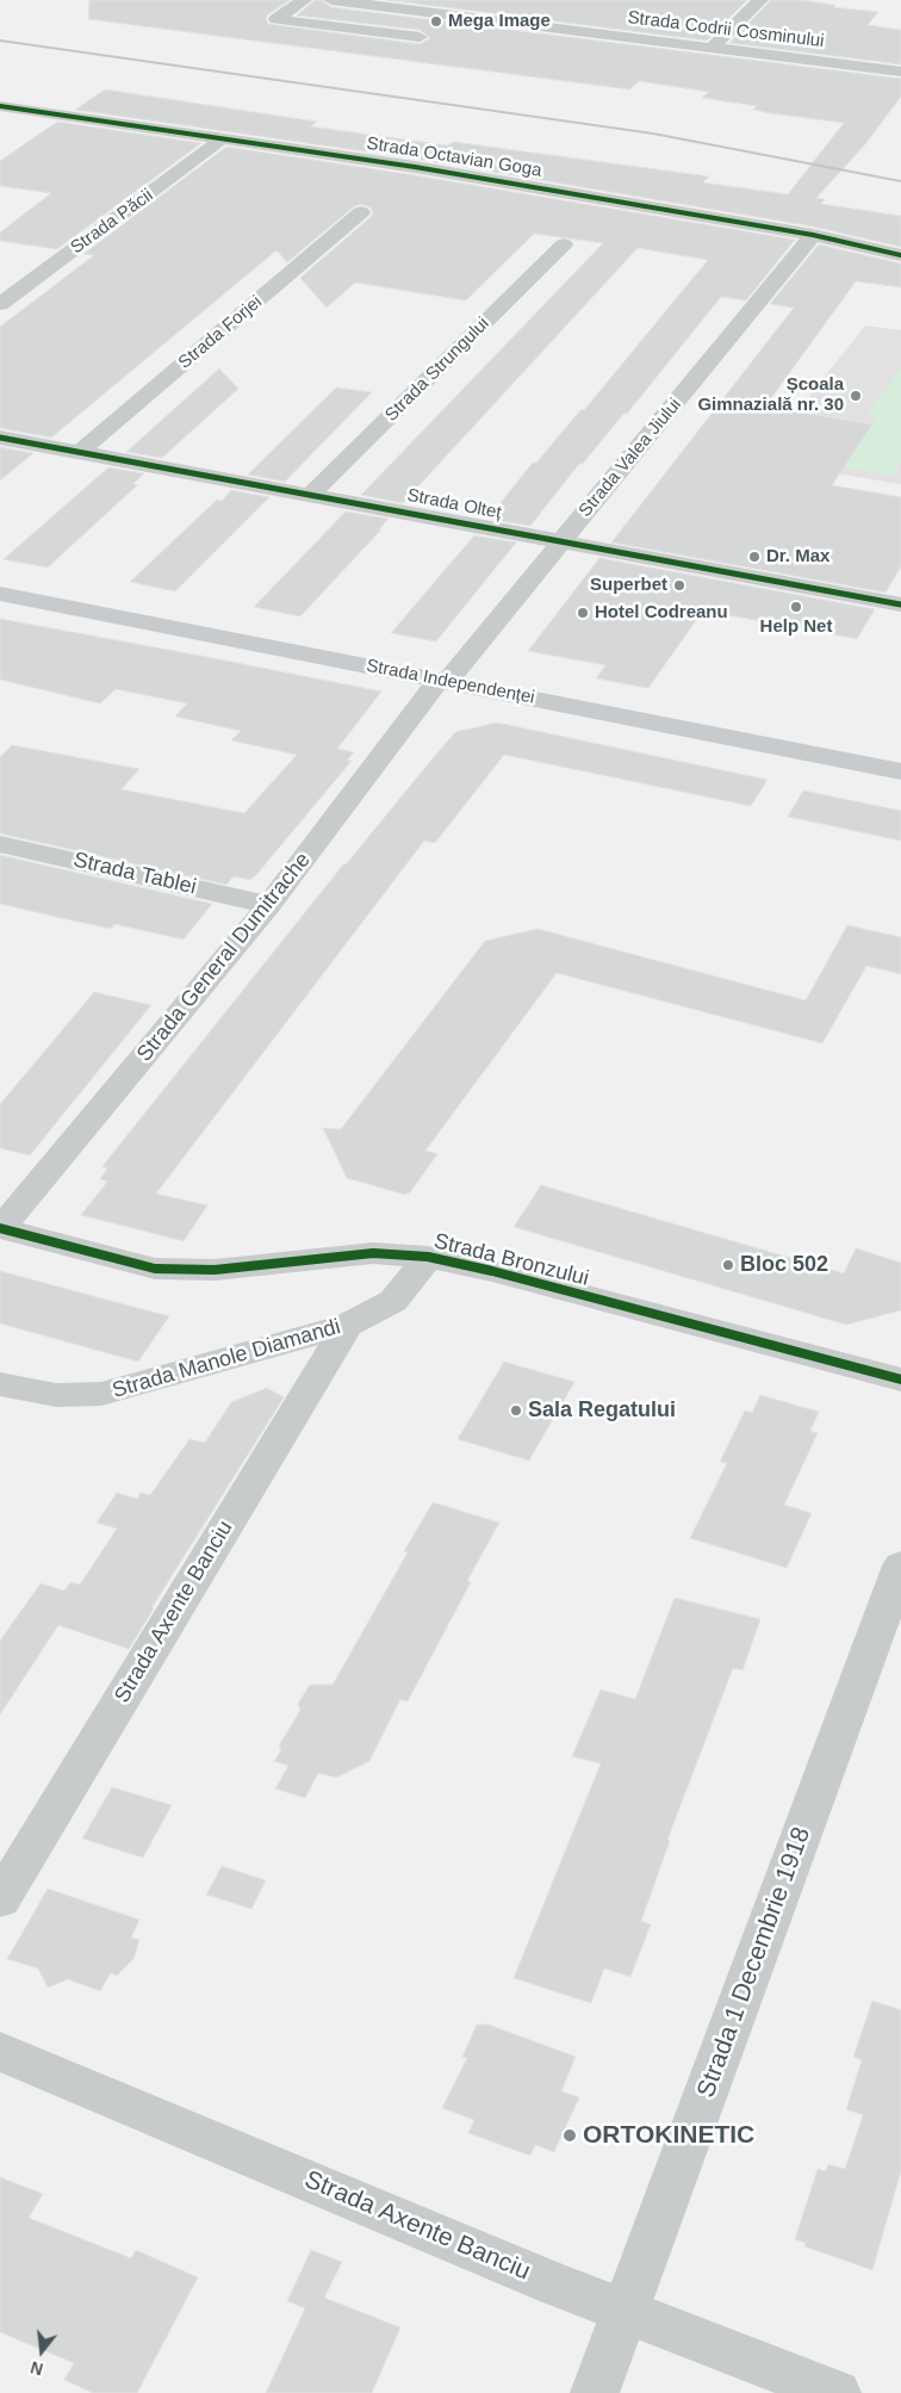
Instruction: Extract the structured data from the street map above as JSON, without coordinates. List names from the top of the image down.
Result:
{
  "streets": {
    "main road": ["Strada Independenței"],
    "street": [
      "Strada Codrii Cosminului",
      "Strada Octavian Goga",
      "Strada Păcii",
      "Strada Forjei",
      "Strada Strungului",
      "Strada Valea Jiului",
      "Strada Olteț",
      "Strada Tablei",
      "Strada General Dumitrache",
      "Strada Bronzului",
      "Strada Manole Diamandi",
      "Strada Axente Banciu",
      "Strada 1 Decembrie 1918"
    ]
  },
  "crossings": [
    ["Strada Octavian Goga", "Strada Păcii"],
    ["Strada Octavian Goga", "Strada Valea Jiului"],
    ["Strada Forjei", "Strada Olteț"],
    ["Strada Strungului", "Strada Olteț"],
    ["Strada Valea Jiului", "Strada Olteț"],
    ["Strada Valea Jiului", "Strada Independenței"],
    ["Strada Valea Jiului", "Strada General Dumitrache"],
    ["Strada Independenței", "Strada General Dumitrache"],
    ["Strada Tablei", "Strada General Dumitrache"],
    ["Strada General Dumitrache", "Strada Bronzului"],
    ["Strada Bronzului", "Strada Manole Diamandi"],
    ["Strada Manole Diamandi", "Strada Axente Banciu"],
    ["Strada Axente Banciu", "Strada 1 Decembrie 1918"]
  ],
  "places": [
    "Mega Image",
    "Școala Gimnazială nr. 30",
    "Dr. Max",
    "Superbet",
    "Help Net",
    "Hotel Codreanu",
    "Bloc 502",
    "Sala Regatului",
    "ORTOKINETIC"
  ],
  "north": "bottom"
}
